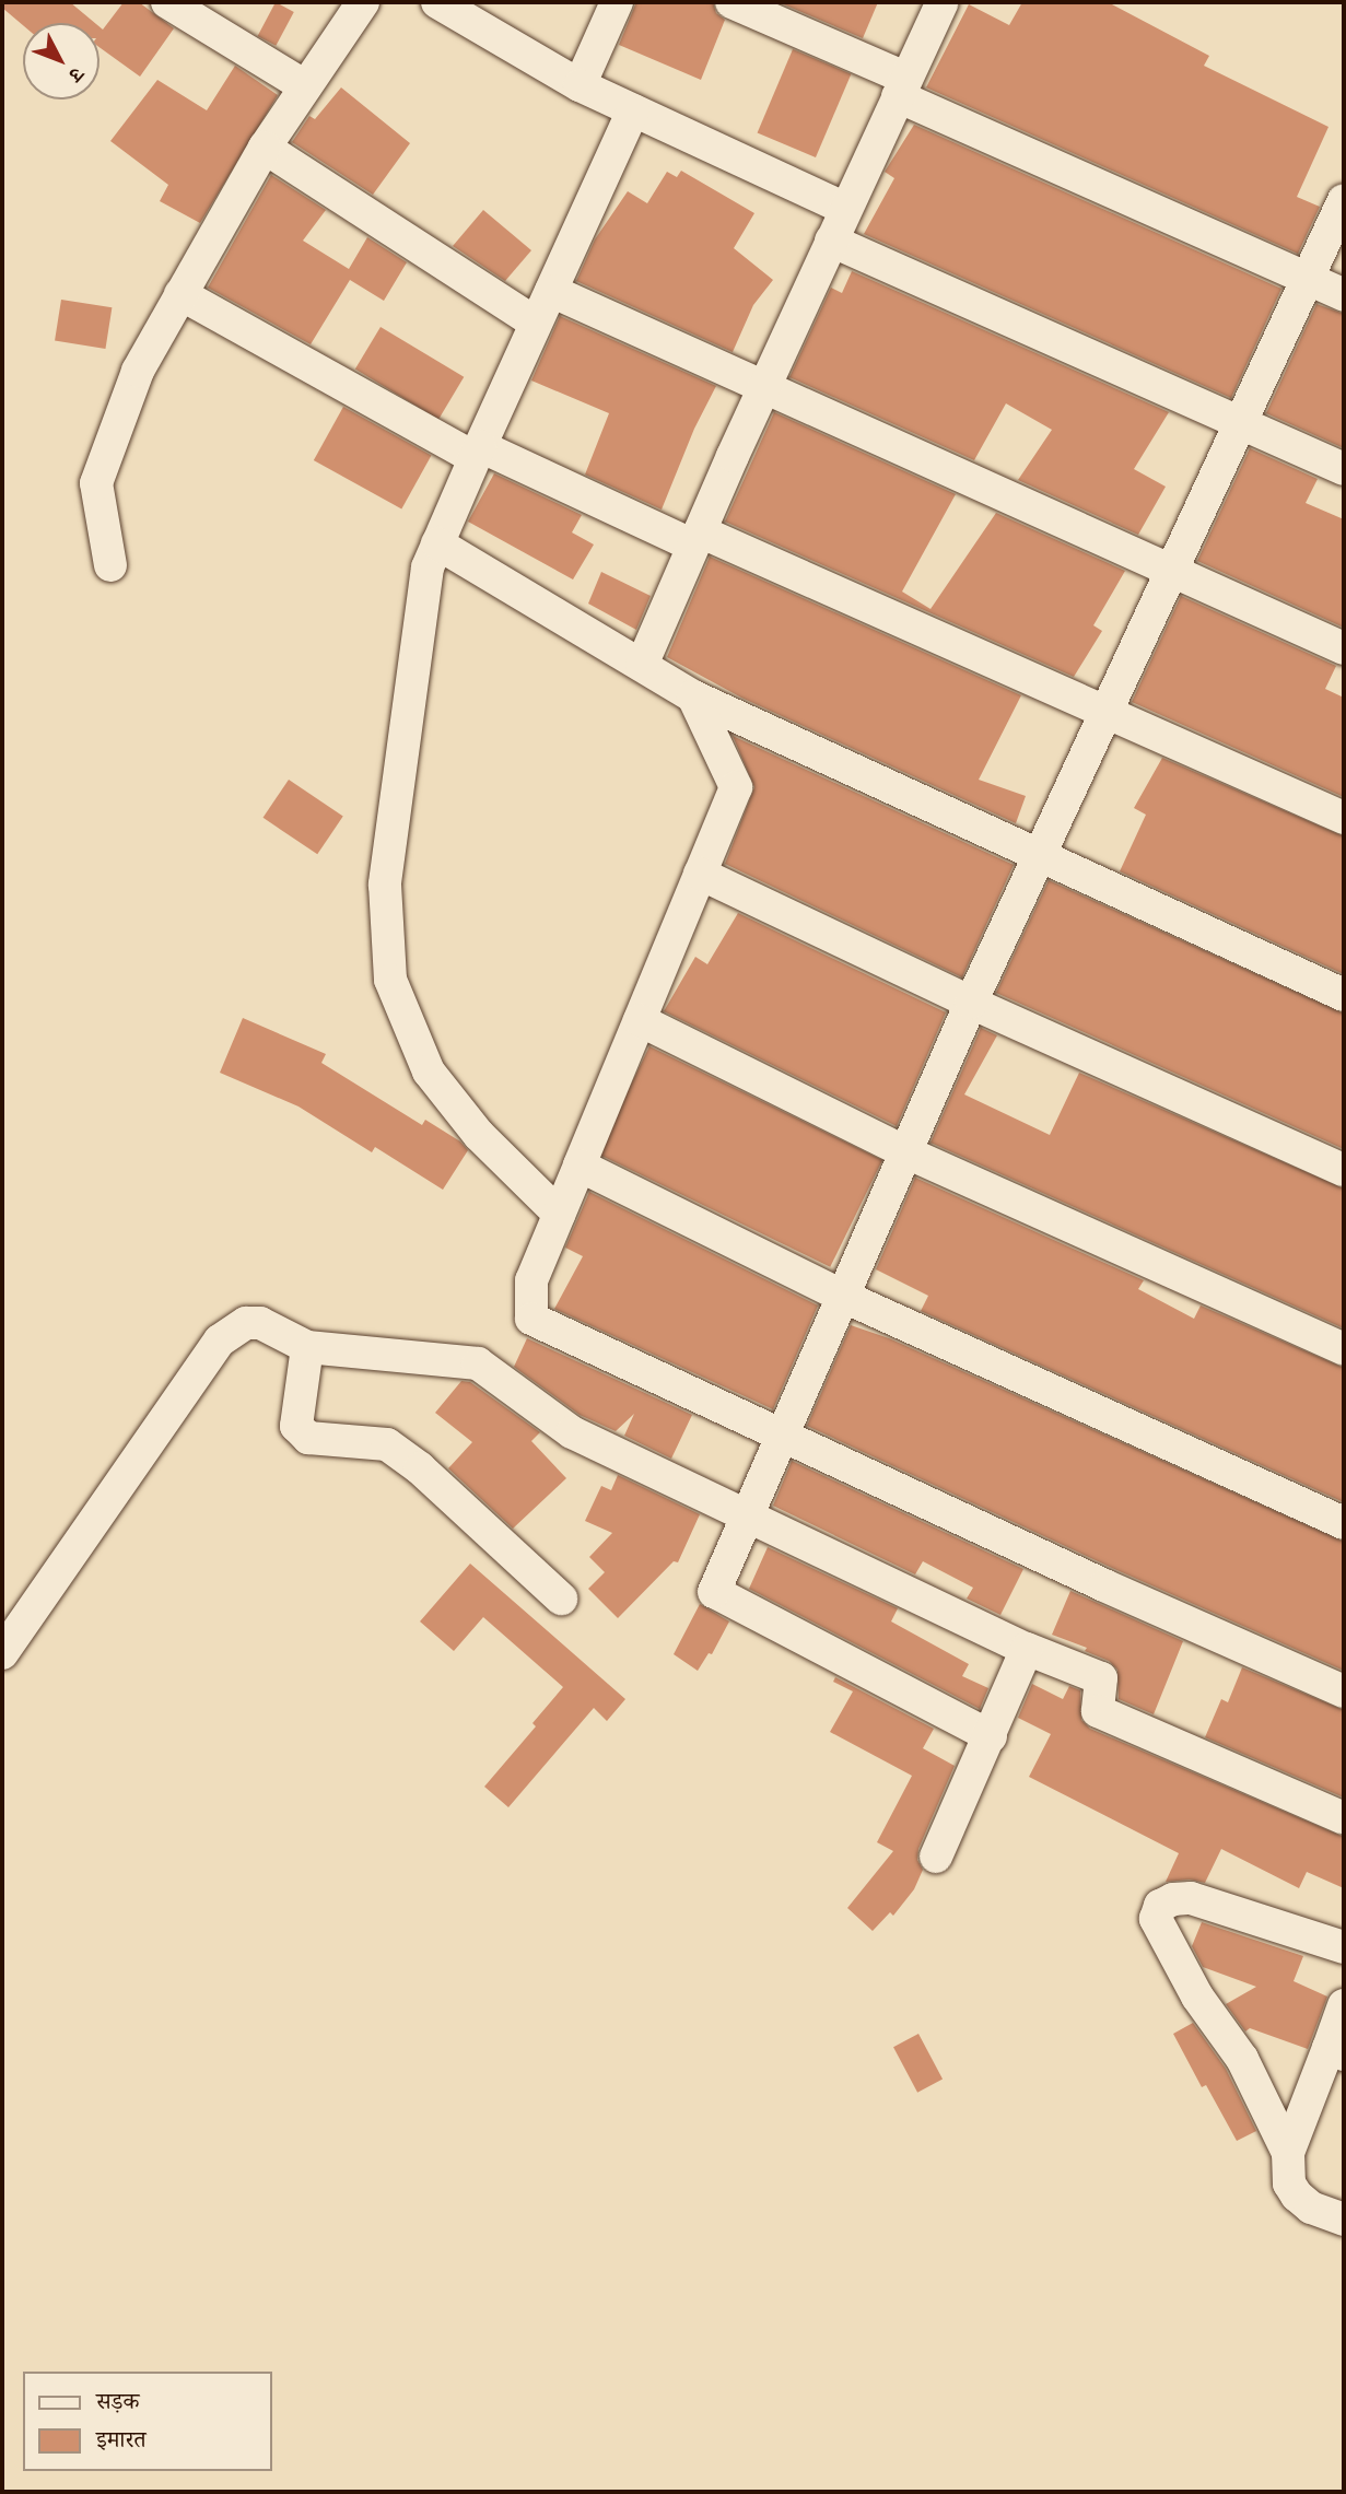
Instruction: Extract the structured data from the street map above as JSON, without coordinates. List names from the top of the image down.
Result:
{
  "legend": ["सड़क", "इमारत"],
  "north": "bottom right"
}
